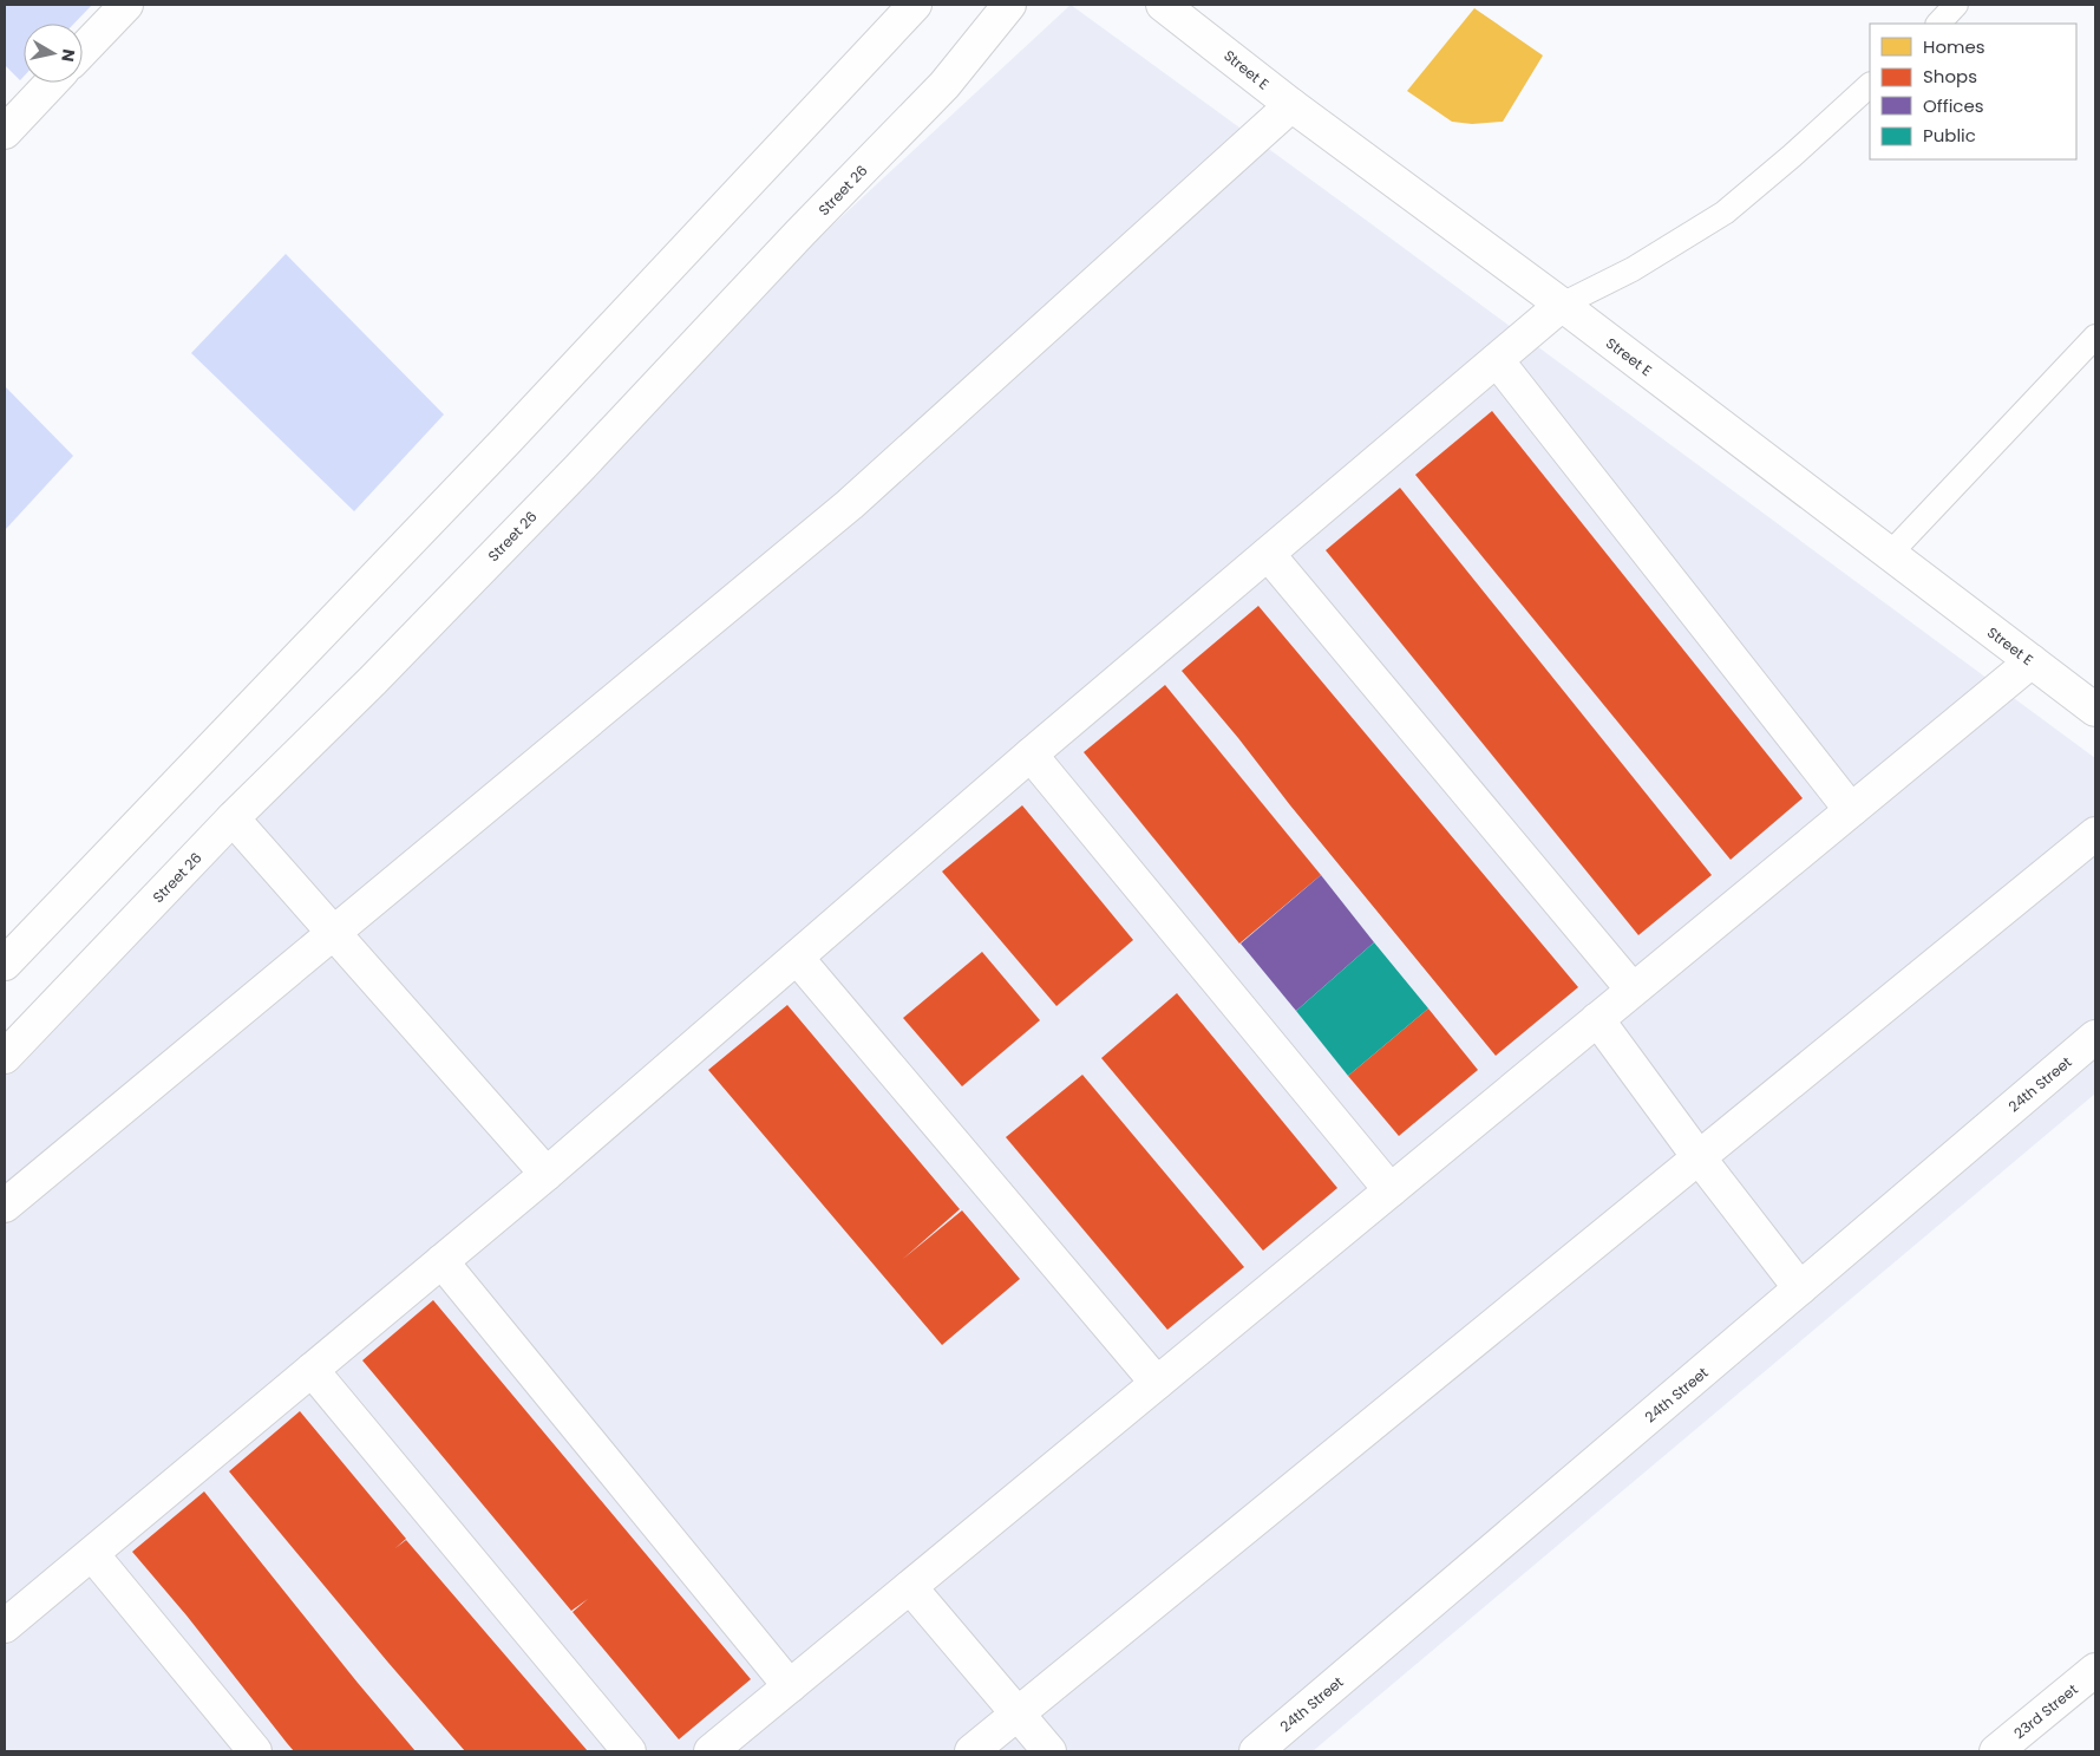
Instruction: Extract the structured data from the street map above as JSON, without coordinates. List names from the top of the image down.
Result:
{
  "streets": {
    "street": [
      "Street E",
      "Street 26",
      "24th Street",
      "23rd Street"
    ]
  },
  "legend": [
    "Homes",
    "Shops",
    "Offices",
    "Public"
  ],
  "north": "right"
}
